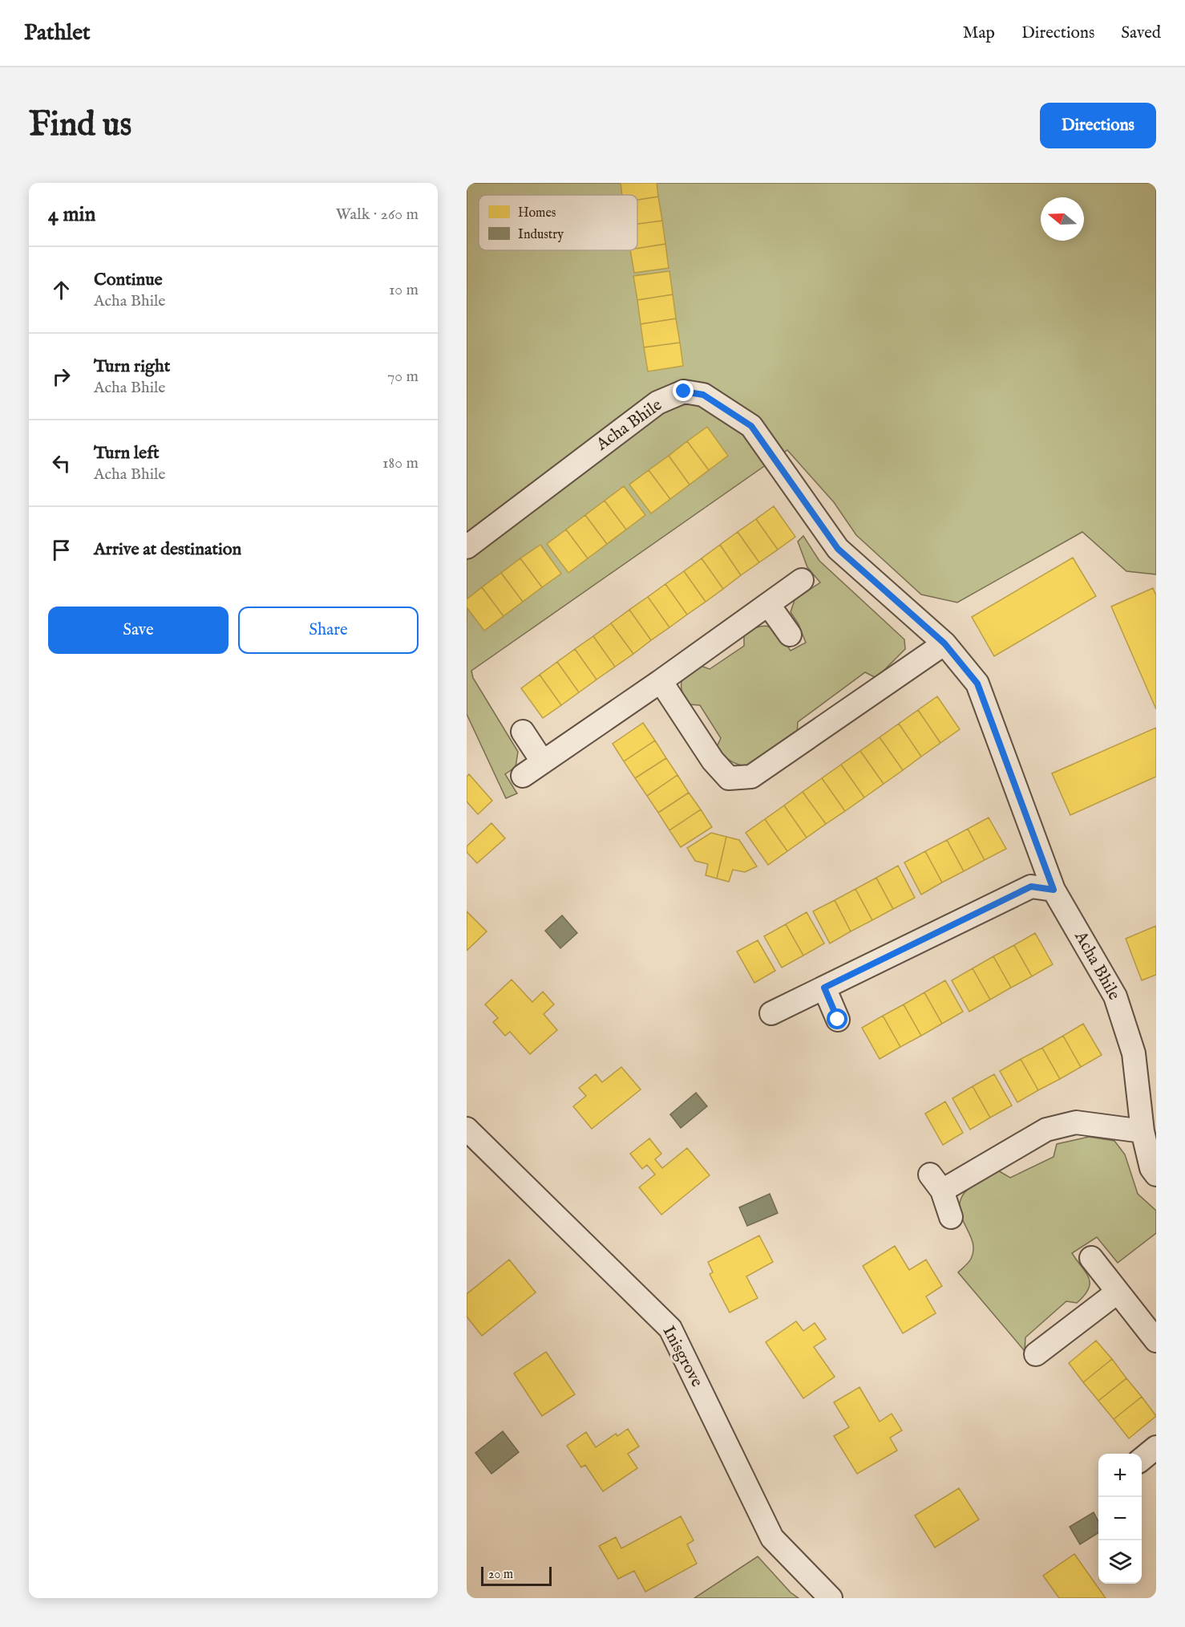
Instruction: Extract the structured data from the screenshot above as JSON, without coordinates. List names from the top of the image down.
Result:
{
  "streets": {
    "street": ["Acha Bhile", "Inisgrove"]
  },
  "legend": ["Homes", "Industry"],
  "scale_bar": "20 m",
  "north": "left",
  "page": {
    "header": "Pathlet",
    "nav": ["Map", "Directions", "Saved"],
    "buttons": [
      "Directions",
      ["Save", "Share"]
    ],
    "title": "Find us",
    "heading": ["4 min", "Walk · 260 m"],
    "list": [
      ["Continue", "Acha Bhile", "10 m"],
      ["Turn right", "Acha Bhile", "70 m"],
      ["Turn left", "Acha Bhile", "180 m"],
      "Arrive at destination"
    ],
    "map_buttons": ["+", "−"],
    "scale": "20 m"
  }
}
